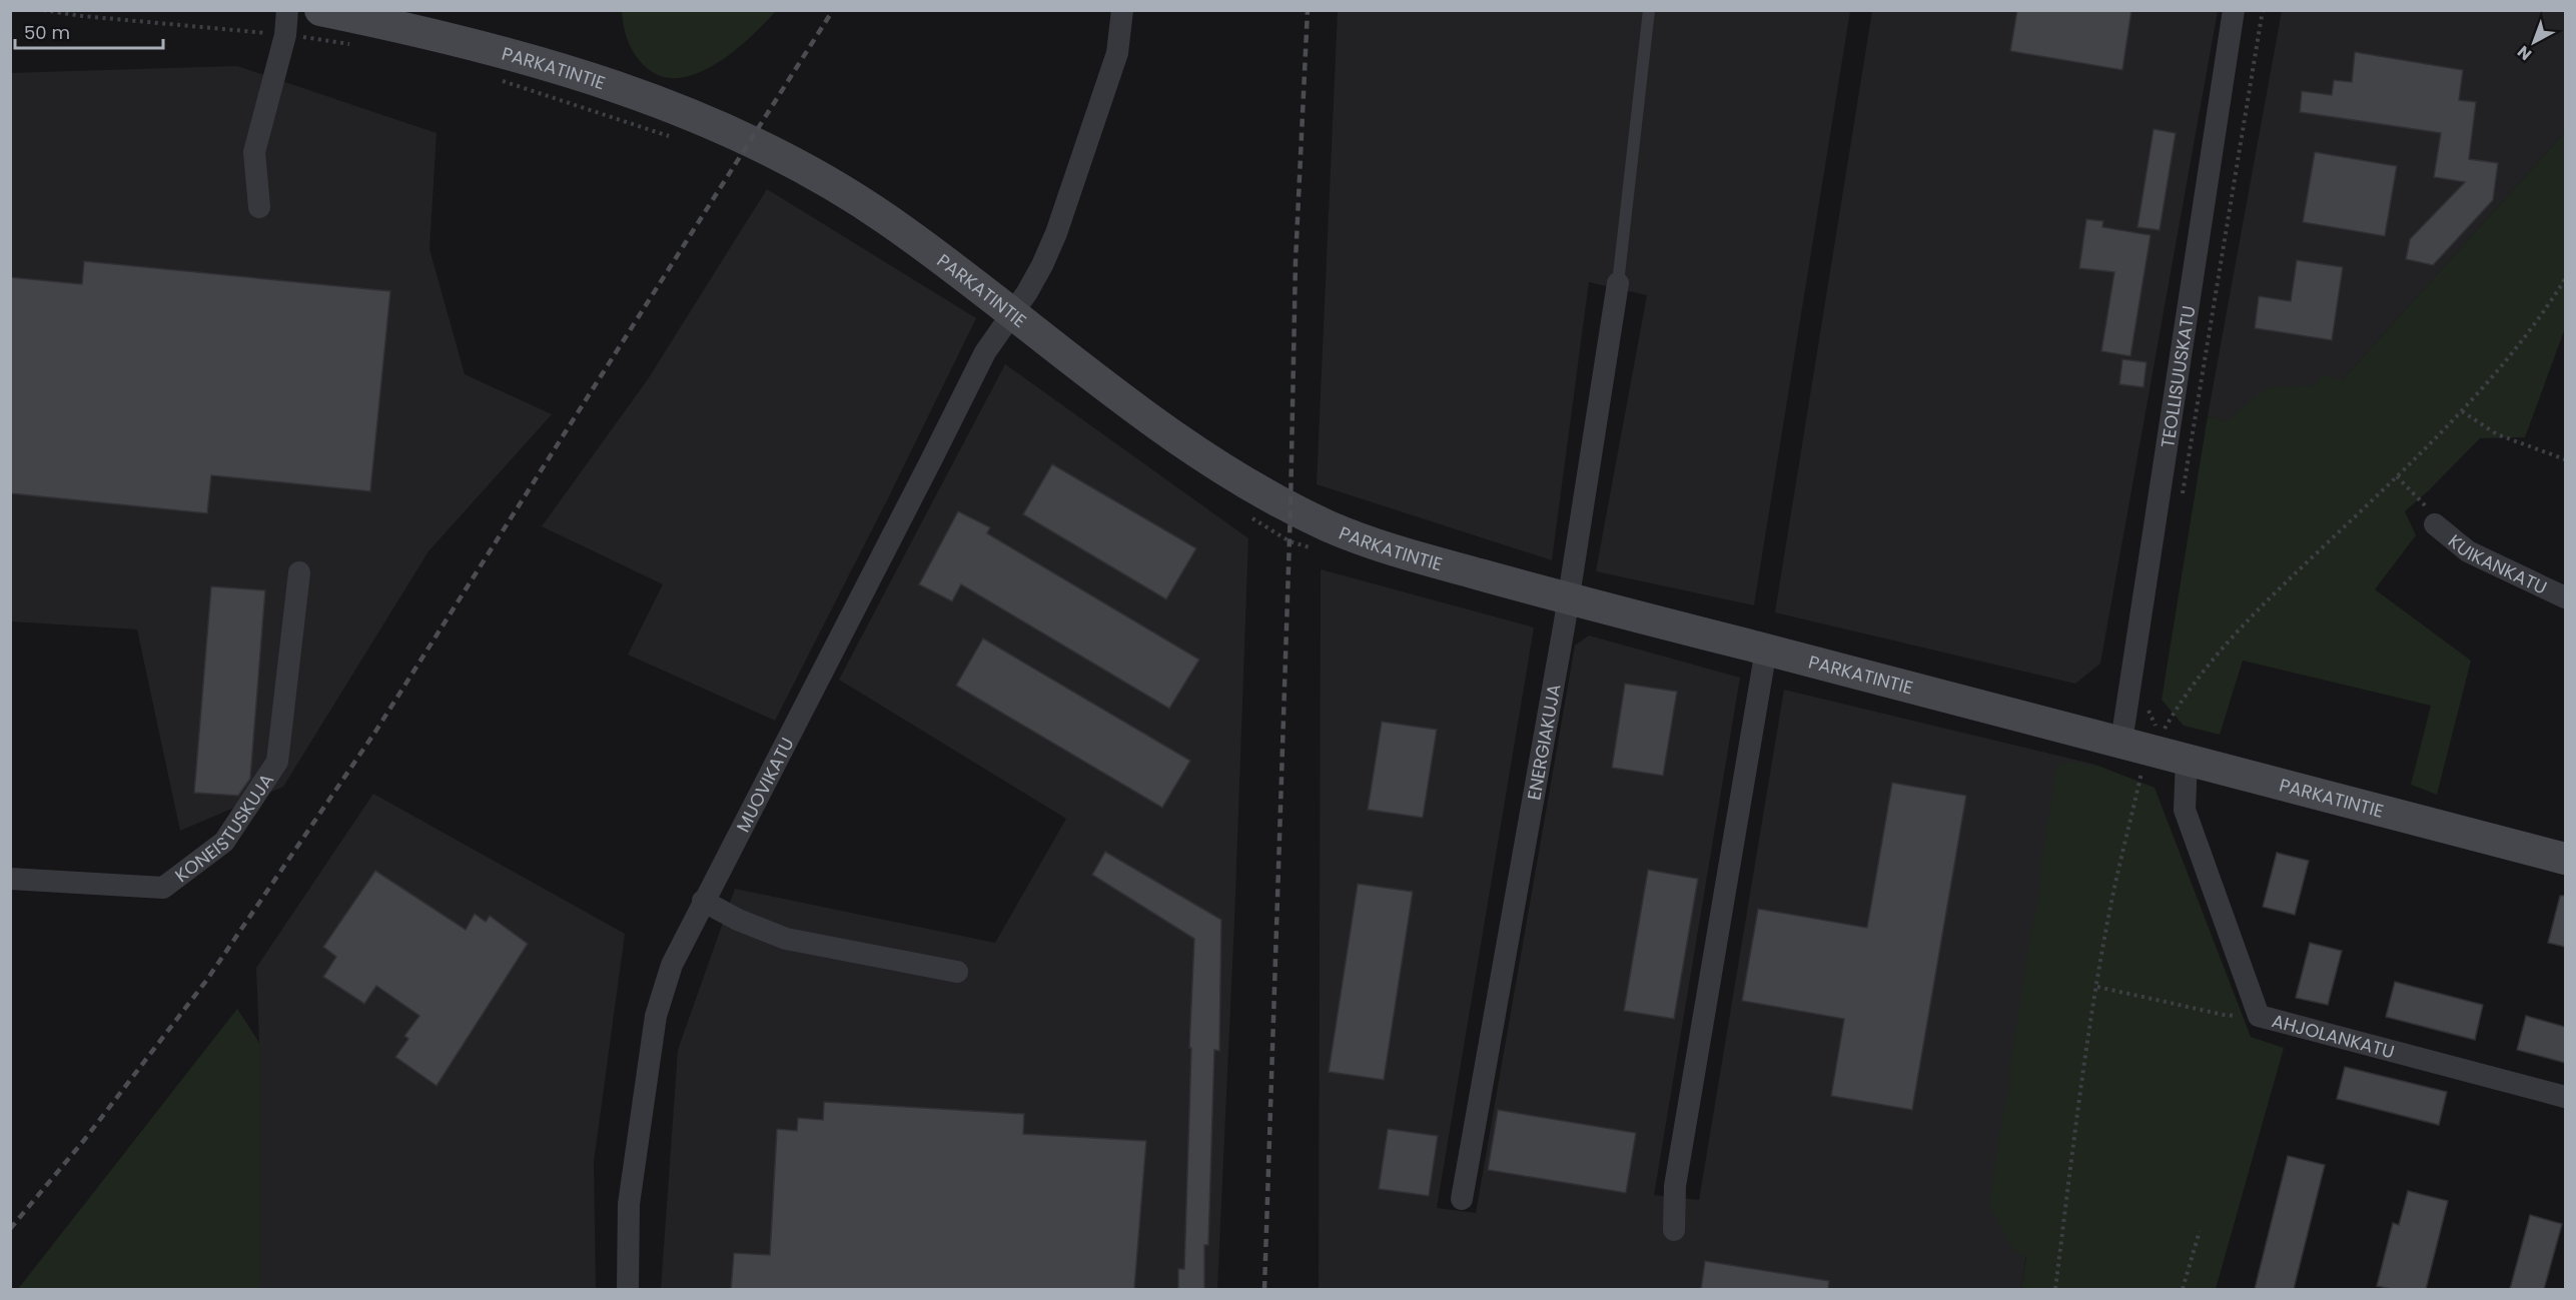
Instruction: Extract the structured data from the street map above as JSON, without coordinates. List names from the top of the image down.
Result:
{
  "streets": {
    "street": [
      "PARKATINTIE",
      "TEOLLISUUSKATU",
      "KUIKANKATU",
      "ENERGIAKUJA",
      "MUOVIKATU",
      "KONEISTUSKUJA",
      "AHJOLANKATU"
    ]
  },
  "crossings": [
    ["PARKATINTIE", "TEOLLISUUSKATU"],
    ["PARKATINTIE", "ENERGIAKUJA"],
    ["PARKATINTIE", "MUOVIKATU"],
    ["PARKATINTIE", "AHJOLANKATU"]
  ],
  "scale_bar": "50 m",
  "north": "bottom left"
}
